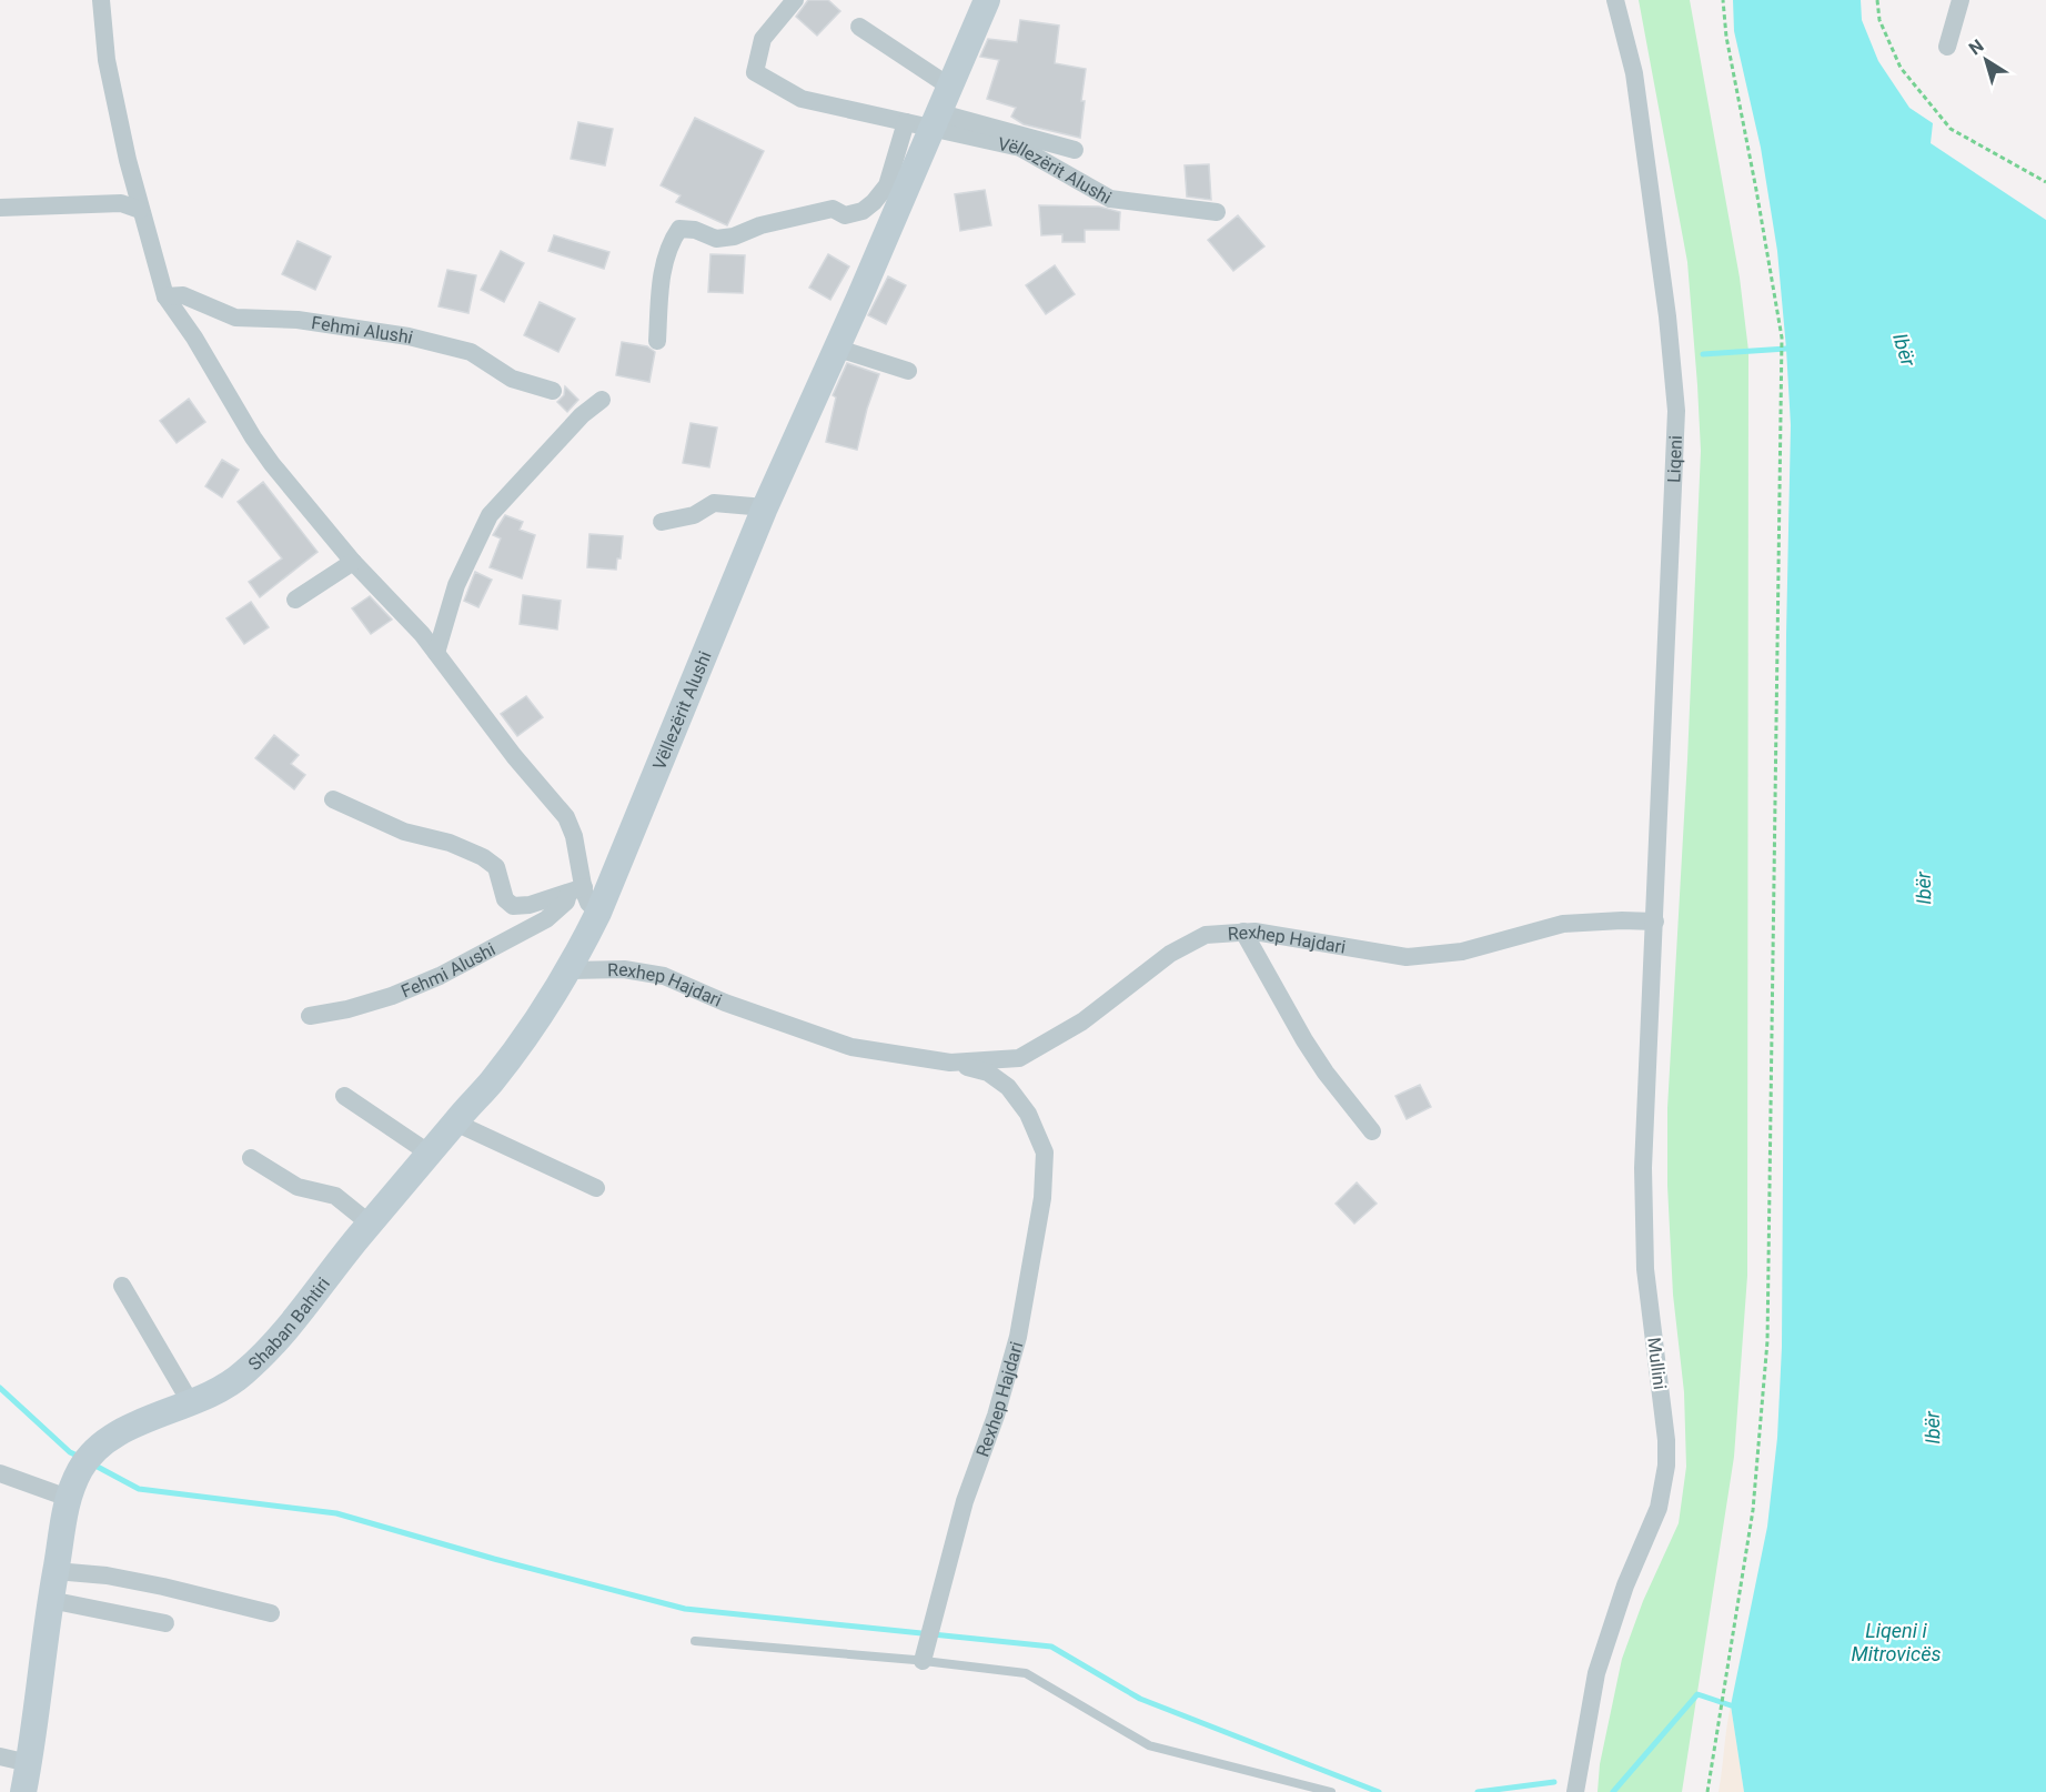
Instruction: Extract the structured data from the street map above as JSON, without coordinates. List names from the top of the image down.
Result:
{
  "streets": {
    "main road": ["Vëllezërit Alushi", "Shaban Bahtiri"],
    "street": [
      "Fehmi Alushi",
      "Liqeni",
      "Rexhep Hajdari",
      "Mullini"
    ]
  },
  "crossings": [
    ["Vëllezërit Alushi", "Shaban Bahtiri"],
    ["Liqeni", "Rexhep Hajdari"],
    ["Liqeni", "Mullini"],
    ["Rexhep Hajdari", "Shaban Bahtiri"],
    ["Rexhep Hajdari", "Mullini"]
  ],
  "water": ["Ibër", "Liqeni i Mitrovicës"],
  "north": "top left"
}
